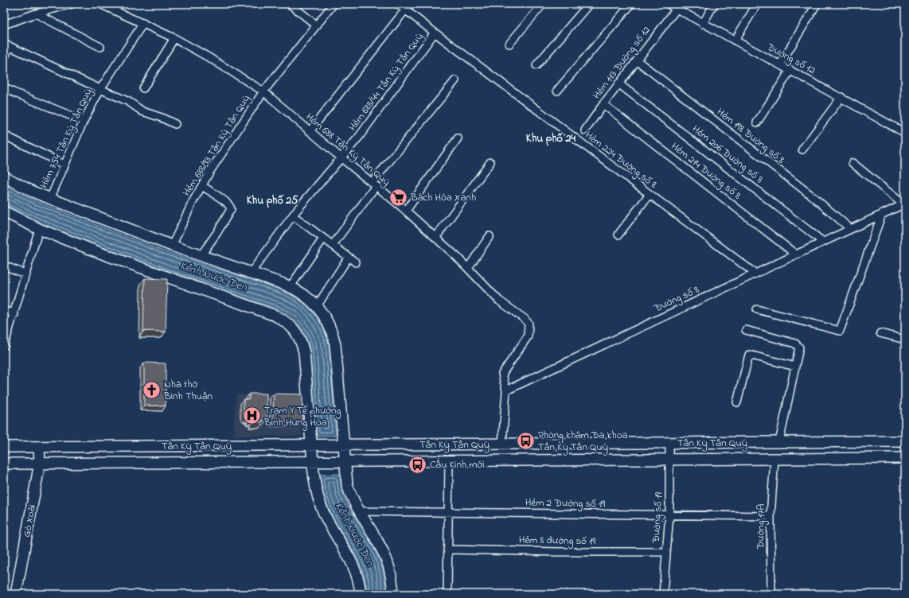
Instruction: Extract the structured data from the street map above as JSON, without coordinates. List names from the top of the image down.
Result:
{
  "streets": {
    "main road": ["Tân Kỳ Tân Quý", "Gò Xoài"],
    "street": [
      "Đường số 12",
      "Hẻm 113 Đường số 12",
      "Hẻm 688/44 Tân Kỳ Tân Quý",
      "Hẻm 198 Đường số 8",
      "Hẻm 754 Tân Kỳ Tân Quý",
      "Hẻm 688/93 Tân Kỳ Tân Quý",
      "Hẻm 688 Tân Kỳ Tân Quý",
      "Hẻm 206 Đường số 8",
      "Hẻm 224 Đường số 8",
      "Hẻm 214 Đường số 8",
      "Đường số 8",
      "Hẻm 2 Đường số 19",
      "Đường số 19",
      "Đường 17A",
      "Hẻm 8 đường số 19"
    ]
  },
  "crossings": [
    ["Đường số 12", "Hẻm 113 Đường số 12"],
    ["Hẻm 113 Đường số 12", "Hẻm 198 Đường số 8"],
    ["Hẻm 113 Đường số 12", "Hẻm 206 Đường số 8"],
    ["Hẻm 113 Đường số 12", "Hẻm 214 Đường số 8"],
    ["Hẻm 688/44 Tân Kỳ Tân Quý", "Hẻm 688 Tân Kỳ Tân Quý"],
    ["Hẻm 688/44 Tân Kỳ Tân Quý", "Hẻm 224 Đường số 8"],
    ["Hẻm 198 Đường số 8", "Đường số 8"],
    ["Hẻm 754 Tân Kỳ Tân Quý", "Hẻm 688 Tân Kỳ Tân Quý"],
    ["Hẻm 688/93 Tân Kỳ Tân Quý", "Hẻm 688 Tân Kỳ Tân Quý"],
    ["Hẻm 688 Tân Kỳ Tân Quý", "Đường số 8"],
    ["Hẻm 206 Đường số 8", "Đường số 8"],
    ["Hẻm 224 Đường số 8", "Đường số 8"],
    ["Hẻm 214 Đường số 8", "Đường số 8"],
    ["Tân Kỳ Tân Quý", "Đường số 19"],
    ["Tân Kỳ Tân Quý", "Gò Xoài"],
    ["Tân Kỳ Tân Quý", "Đường 17A"],
    ["Hẻm 2 Đường số 19", "Đường số 19"],
    ["Hẻm 2 Đường số 19", "Đường 17A"],
    ["Đường số 19", "Hẻm 8 đường số 19"]
  ],
  "districts": ["Khu phố 24", "Khu phố 25"],
  "water": ["Kênh Nước Đen"],
  "places": {
    "supermarket": ["Bách Hóa Xanh"],
    "church": ["Nhà thờ Bình Thuận"],
    "hospital": ["Trạm Y Tế phường Bình Hưng Hòa"],
    "bus stop": ["Phòng khám Đa khoa Tân Kỳ Tân Quý", "Cầu Kinh mới"]
  }
}
